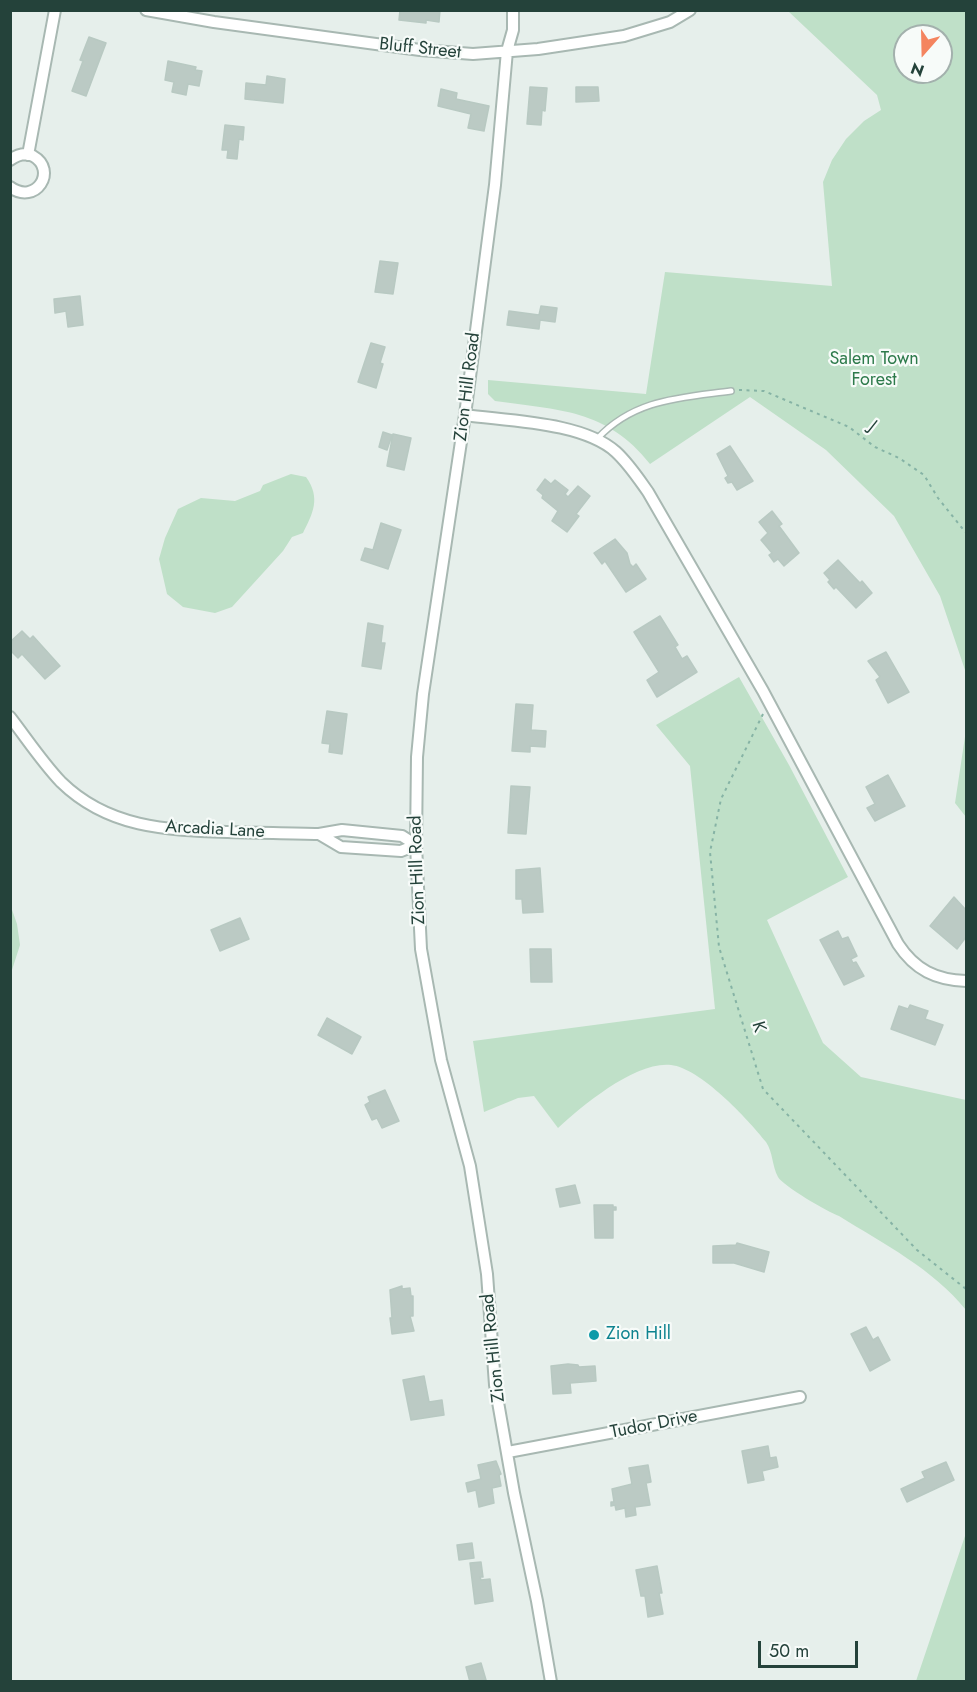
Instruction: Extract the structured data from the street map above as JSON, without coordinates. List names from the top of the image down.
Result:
{
  "streets": {
    "street": [
      "Bluff Street",
      "Zion Hill Road",
      "Arcadia Lane",
      "Tudor Drive"
    ],
    "path": ["J", "K"]
  },
  "crossings": [
    ["Bluff Street", "Zion Hill Road"],
    ["Zion Hill Road", "Arcadia Lane"],
    ["Zion Hill Road", "Tudor Drive"]
  ],
  "parks": ["Salem Town Forest"],
  "places": ["Zion Hill"],
  "scale_bar": "50 m",
  "north": "bottom"
}
